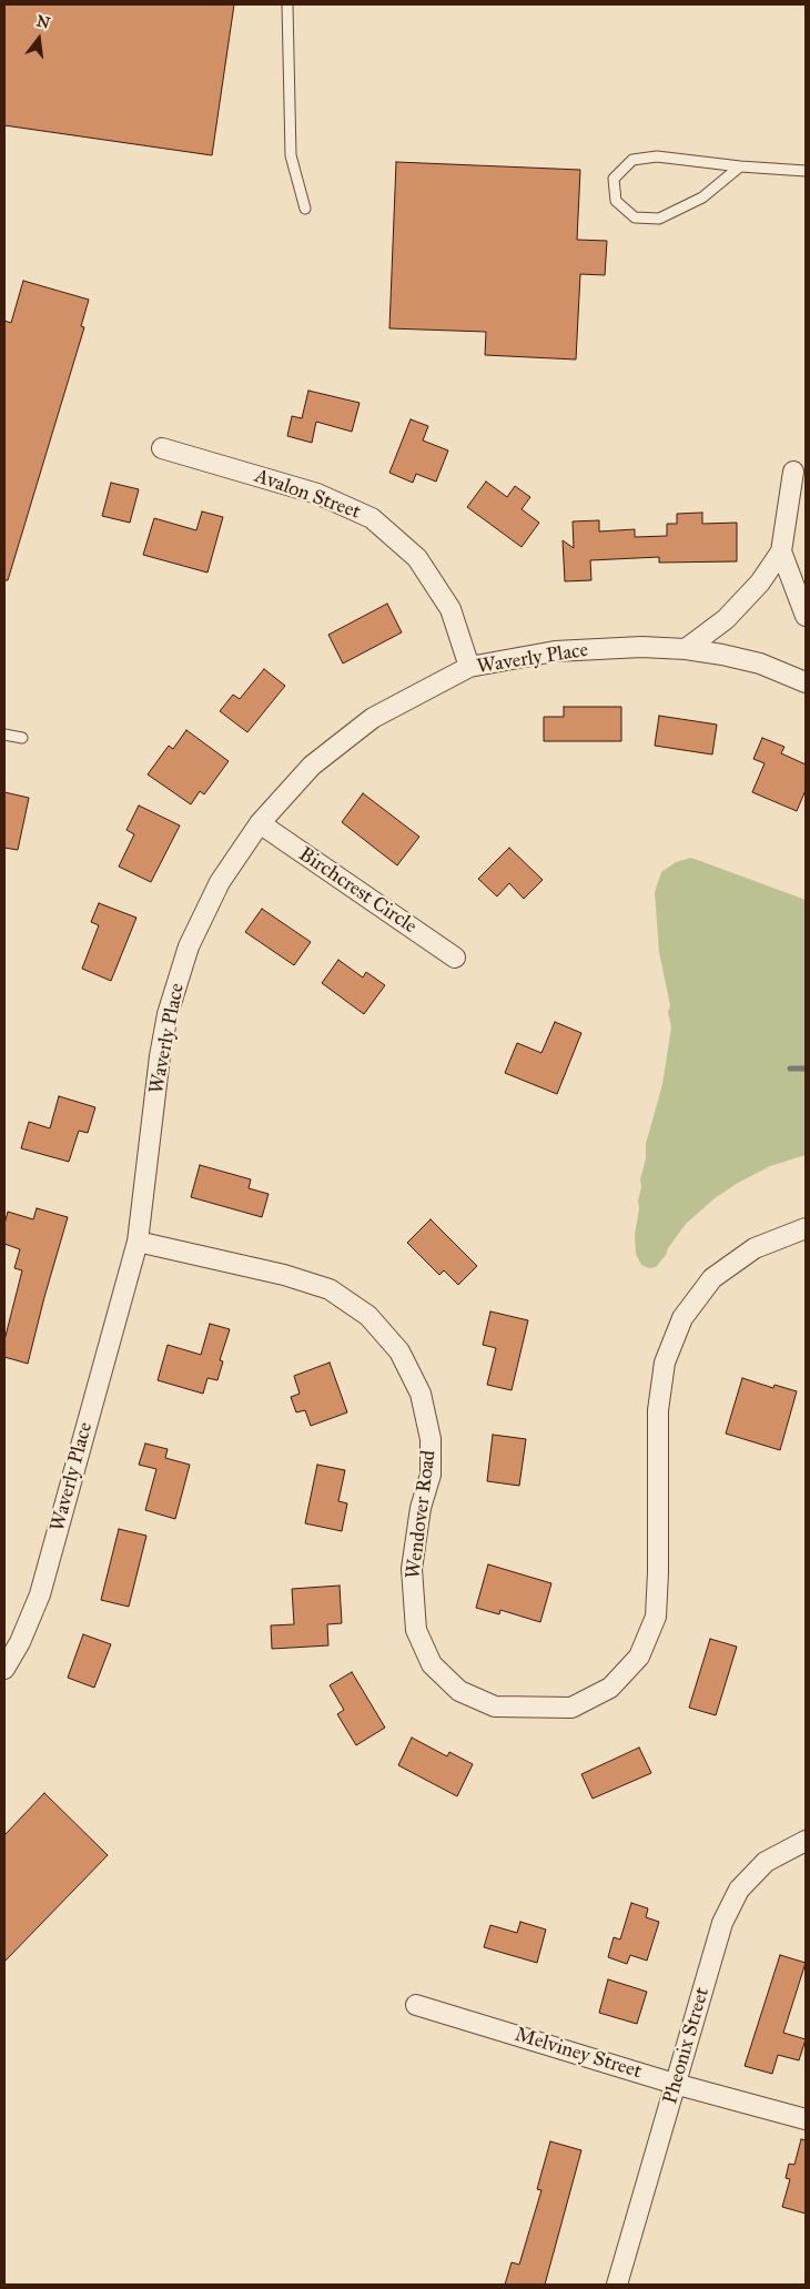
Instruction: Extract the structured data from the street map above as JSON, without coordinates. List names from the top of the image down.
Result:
{
  "streets": {
    "street": [
      "Avalon Street",
      "Waverly Place",
      "Birchcrest Circle",
      "Wendover Road",
      "Pheonix Street",
      "Melviney Street"
    ]
  },
  "crossings": [
    ["Avalon Street", "Waverly Place"],
    ["Waverly Place", "Birchcrest Circle"],
    ["Waverly Place", "Wendover Road"],
    ["Pheonix Street", "Melviney Street"]
  ],
  "north": "top"
}
